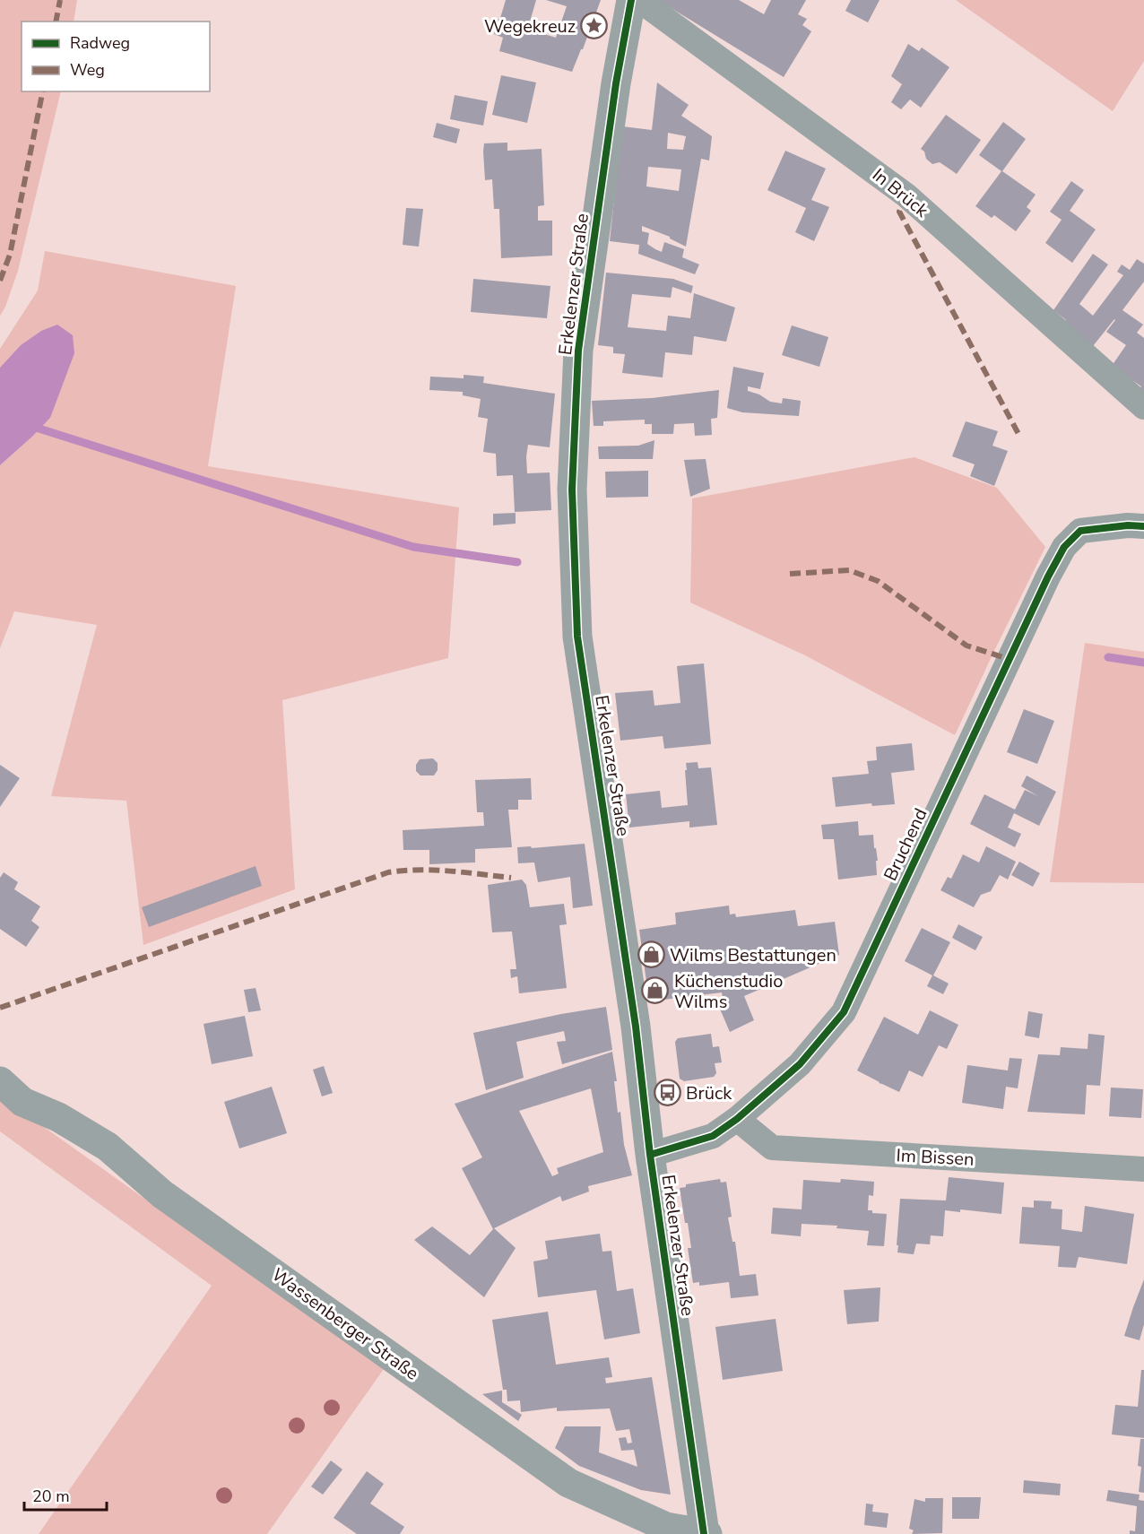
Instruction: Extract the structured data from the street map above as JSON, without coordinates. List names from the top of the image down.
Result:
{
  "streets": {
    "street": [
      "In Brück",
      "Erkelenzer Straße",
      "Bruchend",
      "Im Bissen",
      "Wassenberger Straße"
    ]
  },
  "crossings": [
    ["Erkelenzer Straße", "Bruchend"],
    ["Erkelenzer Straße", "Wassenberger Straße"],
    ["Bruchend", "Im Bissen"]
  ],
  "places": {
    "place": ["Wegekreuz"],
    "shop": ["Wilms Bestattungen", "Küchenstudio Wilms"],
    "bus stop": ["Brück"]
  },
  "legend": ["Radweg", "Weg"],
  "scale_bar": "20 m"
}
